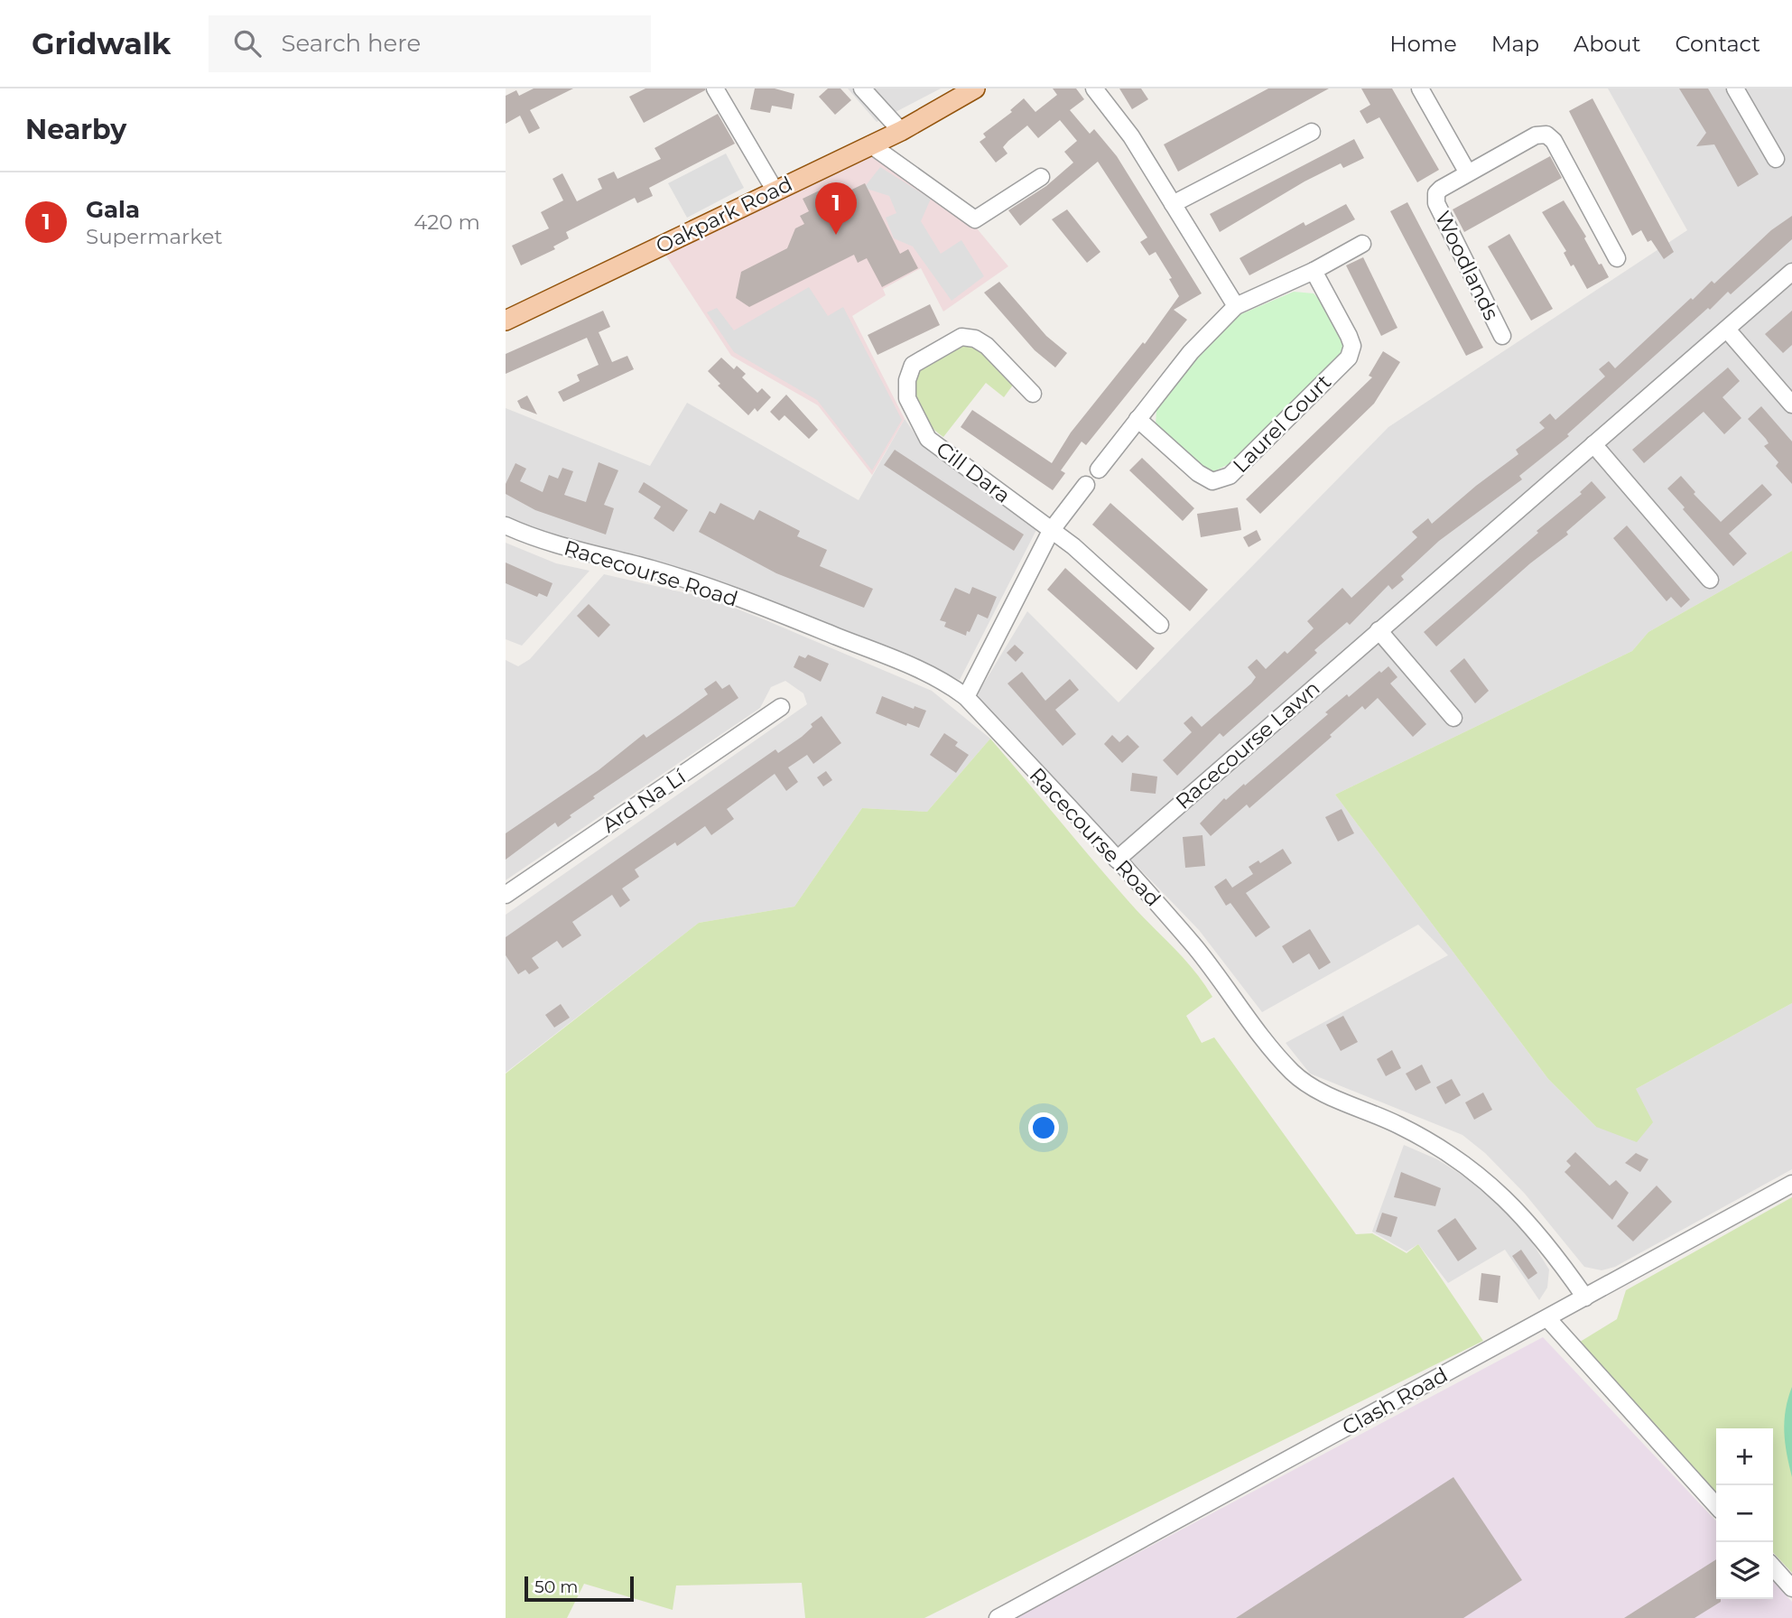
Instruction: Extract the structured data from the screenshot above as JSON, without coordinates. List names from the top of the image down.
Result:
{
  "streets": {
    "main road": ["Oakpark Road"],
    "street": [
      "Woodlands",
      "Laurel Court",
      "Cill Dara",
      "Racecourse Road",
      "Racecourse Lawn",
      "Ard Na Lí",
      "Clash Road"
    ]
  },
  "crossings": [
    ["Racecourse Road", "Racecourse Lawn"],
    ["Racecourse Road", "Clash Road"]
  ],
  "scale_bar": "50 m",
  "page": {
    "header": "Gridwalk",
    "search": "Search here",
    "nav": [
      "Home",
      "Map",
      "About",
      "Contact"
    ],
    "heading": "Nearby",
    "list": [
      {
        "mark": "1",
        "name": "Gala",
        "note": "Supermarket",
        "value": "420 m"
      }
    ],
    "pins": "1",
    "map_buttons": ["+", "−"],
    "scale": "50 m"
  }
}
